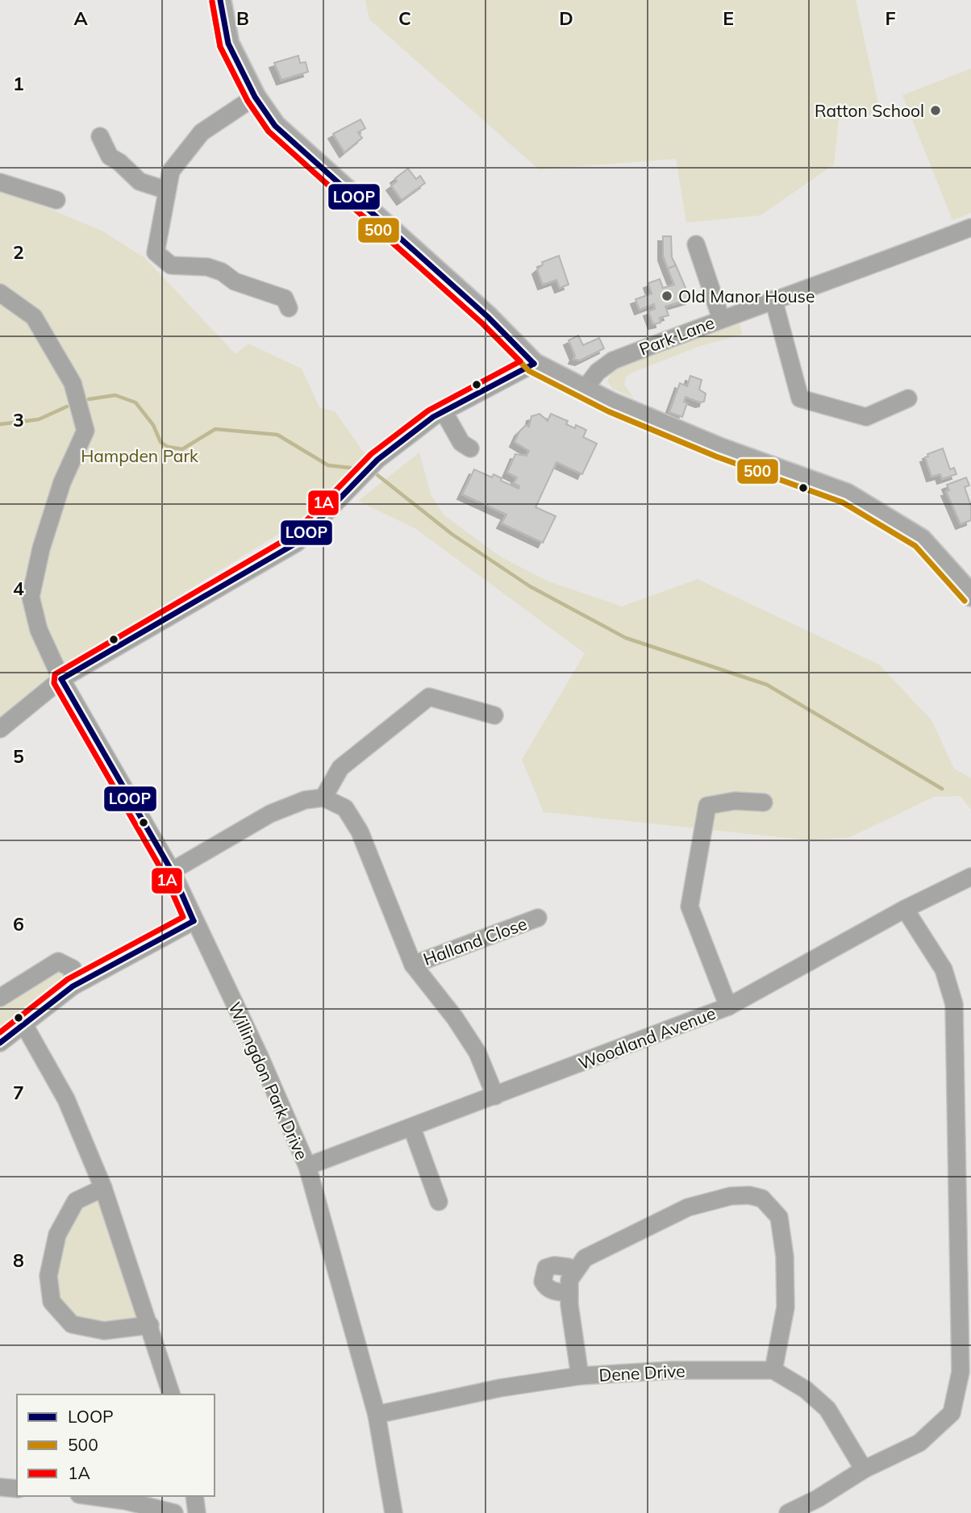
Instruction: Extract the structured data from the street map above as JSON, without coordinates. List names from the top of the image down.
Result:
{
  "streets": {
    "street": [
      "Park Lane",
      "Halland Close",
      "Woodland Avenue",
      "Willingdon Park Drive",
      "Dene Drive"
    ]
  },
  "crossings": [
    ["Woodland Avenue", "Willingdon Park Drive"],
    ["Willingdon Park Drive", "Dene Drive"]
  ],
  "parks": ["Hampden Park"],
  "places": ["Ratton School", "Old Manor House"],
  "lines": ["transit line LOOP", "transit line 500", "transit line 1A"],
  "legend": ["LOOP", "500", "1A"],
  "grid": {
    "columns": [
      "A",
      "B",
      "C",
      "D",
      "E",
      "F"
    ],
    "rows": [
      "1",
      "2",
      "3",
      "4",
      "5",
      "6",
      "7",
      "8"
    ]
  }
}
